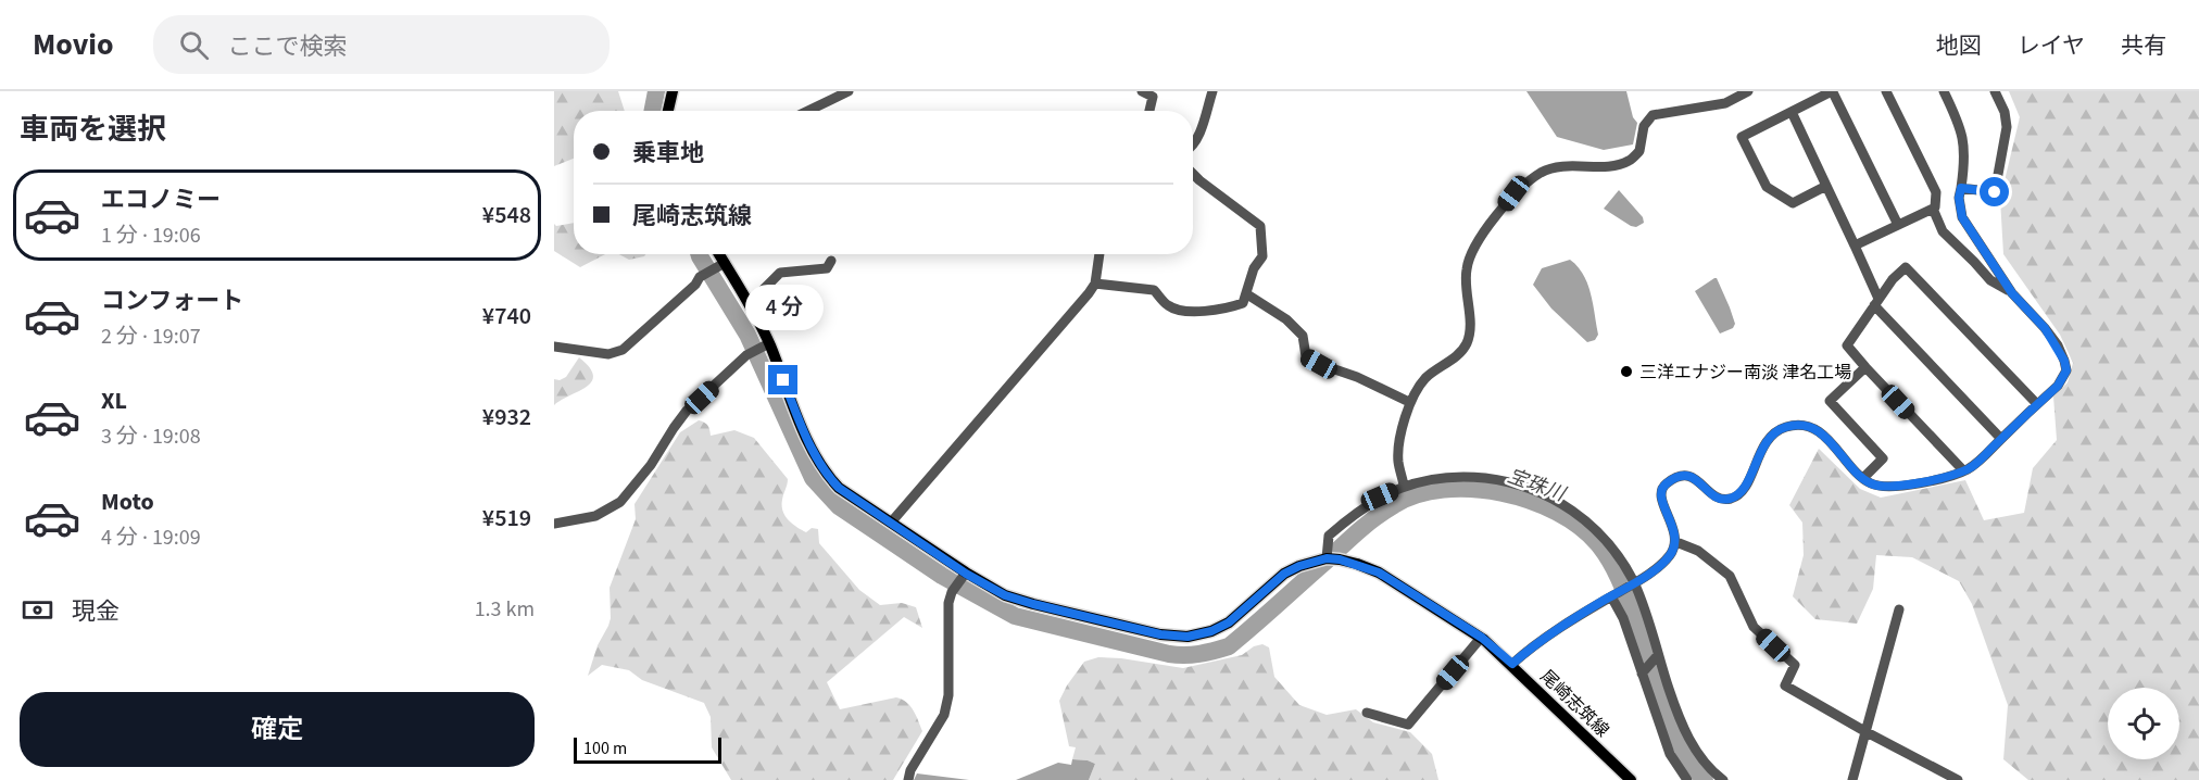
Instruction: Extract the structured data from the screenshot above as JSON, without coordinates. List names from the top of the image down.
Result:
{
  "streets": {
    "main road": ["尾崎志筑線"]
  },
  "water": ["宝珠川"],
  "places": ["三洋エナジー南淡 津名工場"],
  "scale_bar": "100 m",
  "page": {
    "header": "Movio",
    "search": "ここで検索",
    "nav": ["地図", "レイヤ", "共有"],
    "heading": "車両を選択",
    "banner": ["乗車地", "尾崎志筑線"],
    "list": [
      {
        "name": "エコノミー",
        "note": "1 分 · 19:06",
        "value": "¥548"
      },
      {
        "name": "コンフォート",
        "note": "2 分 · 19:07",
        "value": "¥740"
      },
      {
        "name": "XL",
        "note": "3 分 · 19:08",
        "value": "¥932"
      },
      {
        "name": "Moto",
        "note": "4 分 · 19:09",
        "value": "¥519"
      }
    ],
    "bubble": "4 分",
    "pay": ["現金", "1.3 km"],
    "buttons": "確定",
    "scale": "100 m"
  }
}
